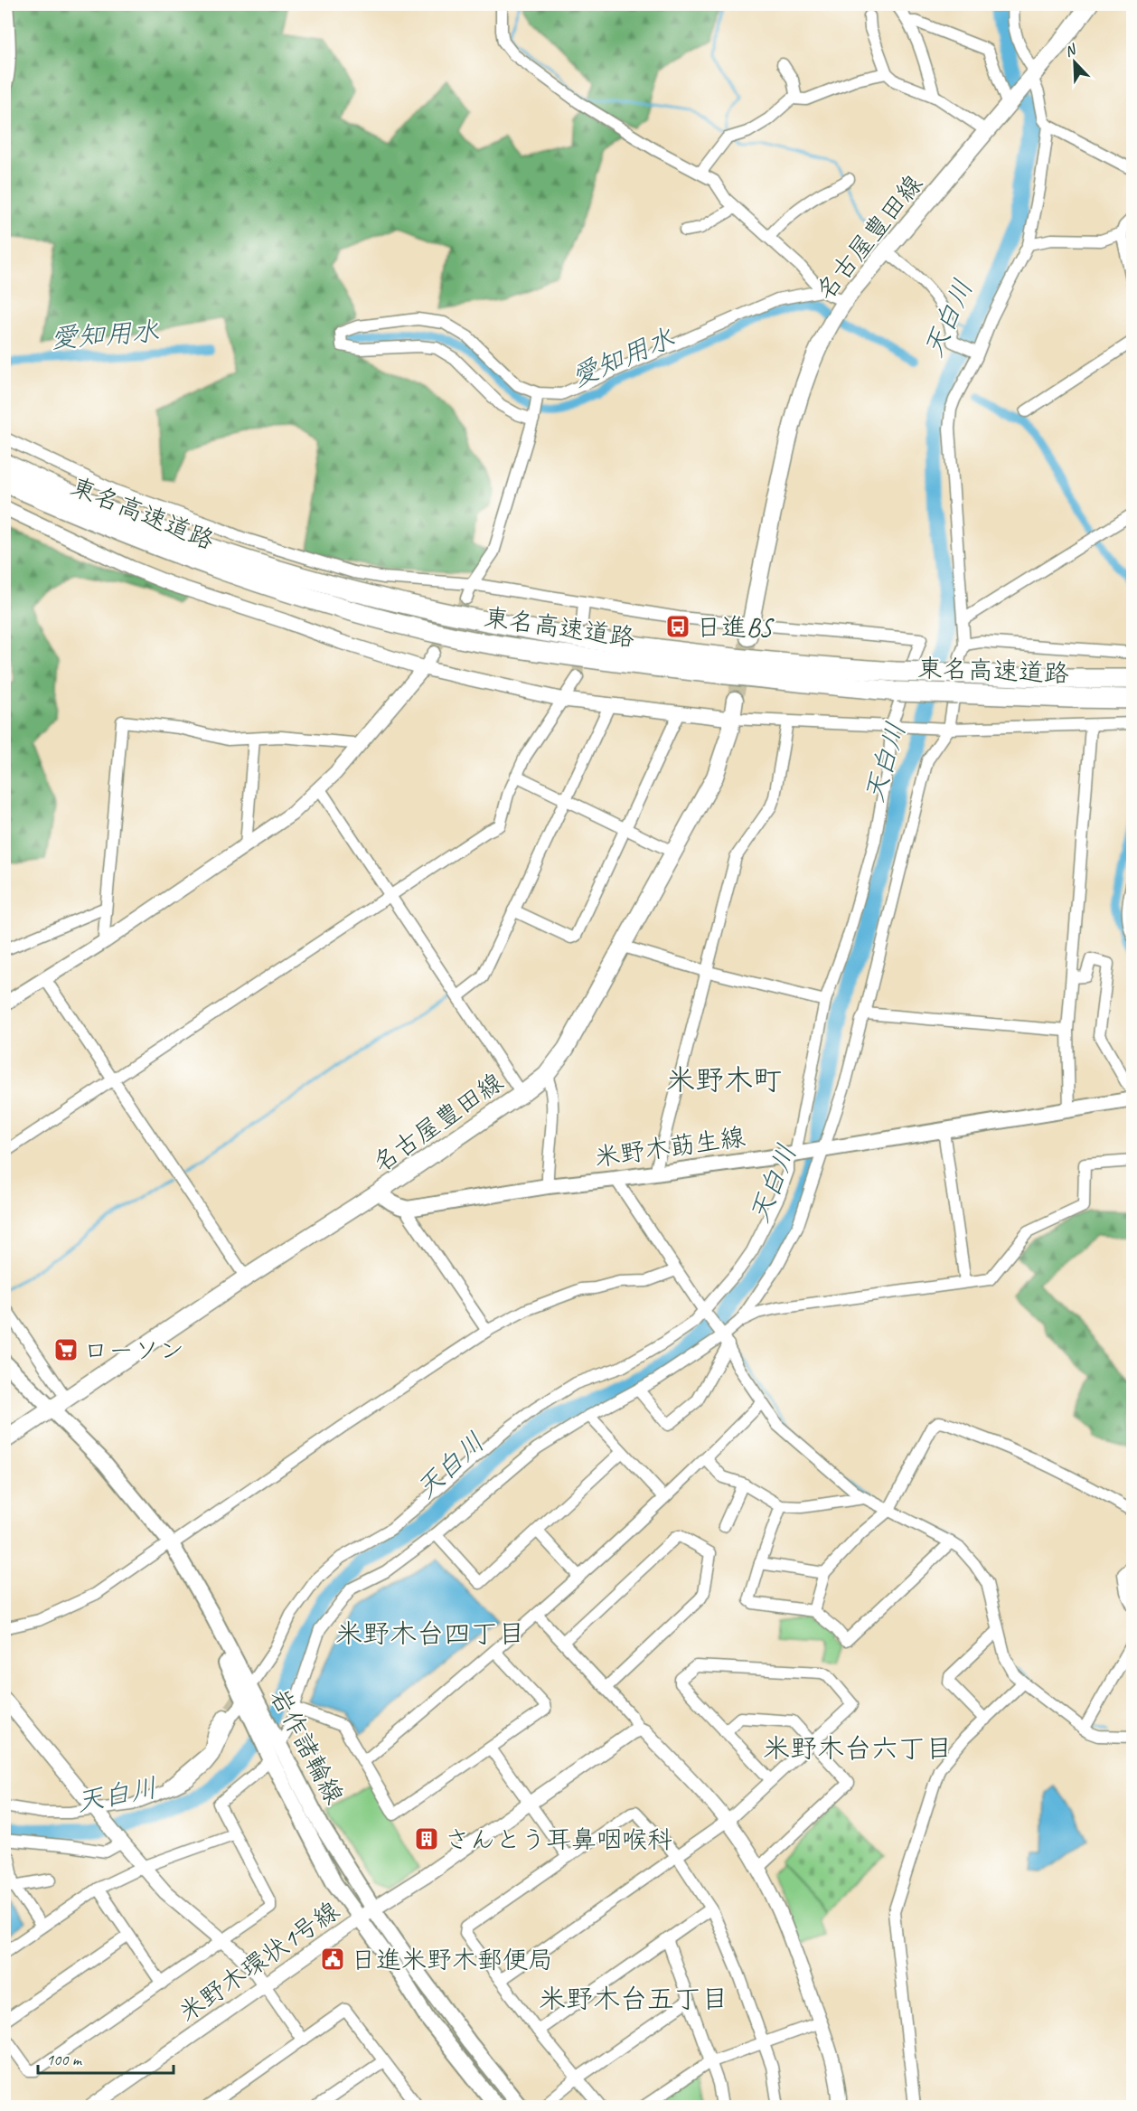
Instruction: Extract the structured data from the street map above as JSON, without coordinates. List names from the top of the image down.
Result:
{
  "streets": {
    "highway": ["東名高速道路"],
    "main road": ["名古屋豊田線", "米野木莇生線", "岩作諸輪線"],
    "street": ["米野木環状1号線"]
  },
  "crossings": [
    ["名古屋豊田線", "岩作諸輪線"],
    ["岩作諸輪線", "米野木環状1号線"]
  ],
  "districts": [
    "米野木町",
    "米野木台四丁目",
    "米野木台六丁目",
    "米野木台五丁目"
  ],
  "water": ["天白川", "愛知用水"],
  "places": {
    "bus stop": ["日進BS"],
    "supermarket": ["ローソン"],
    "building": ["さんとう耳鼻咽喉科"],
    "public building": ["日進米野木郵便局"]
  },
  "scale_bar": "100 m",
  "north": "top left"
}
